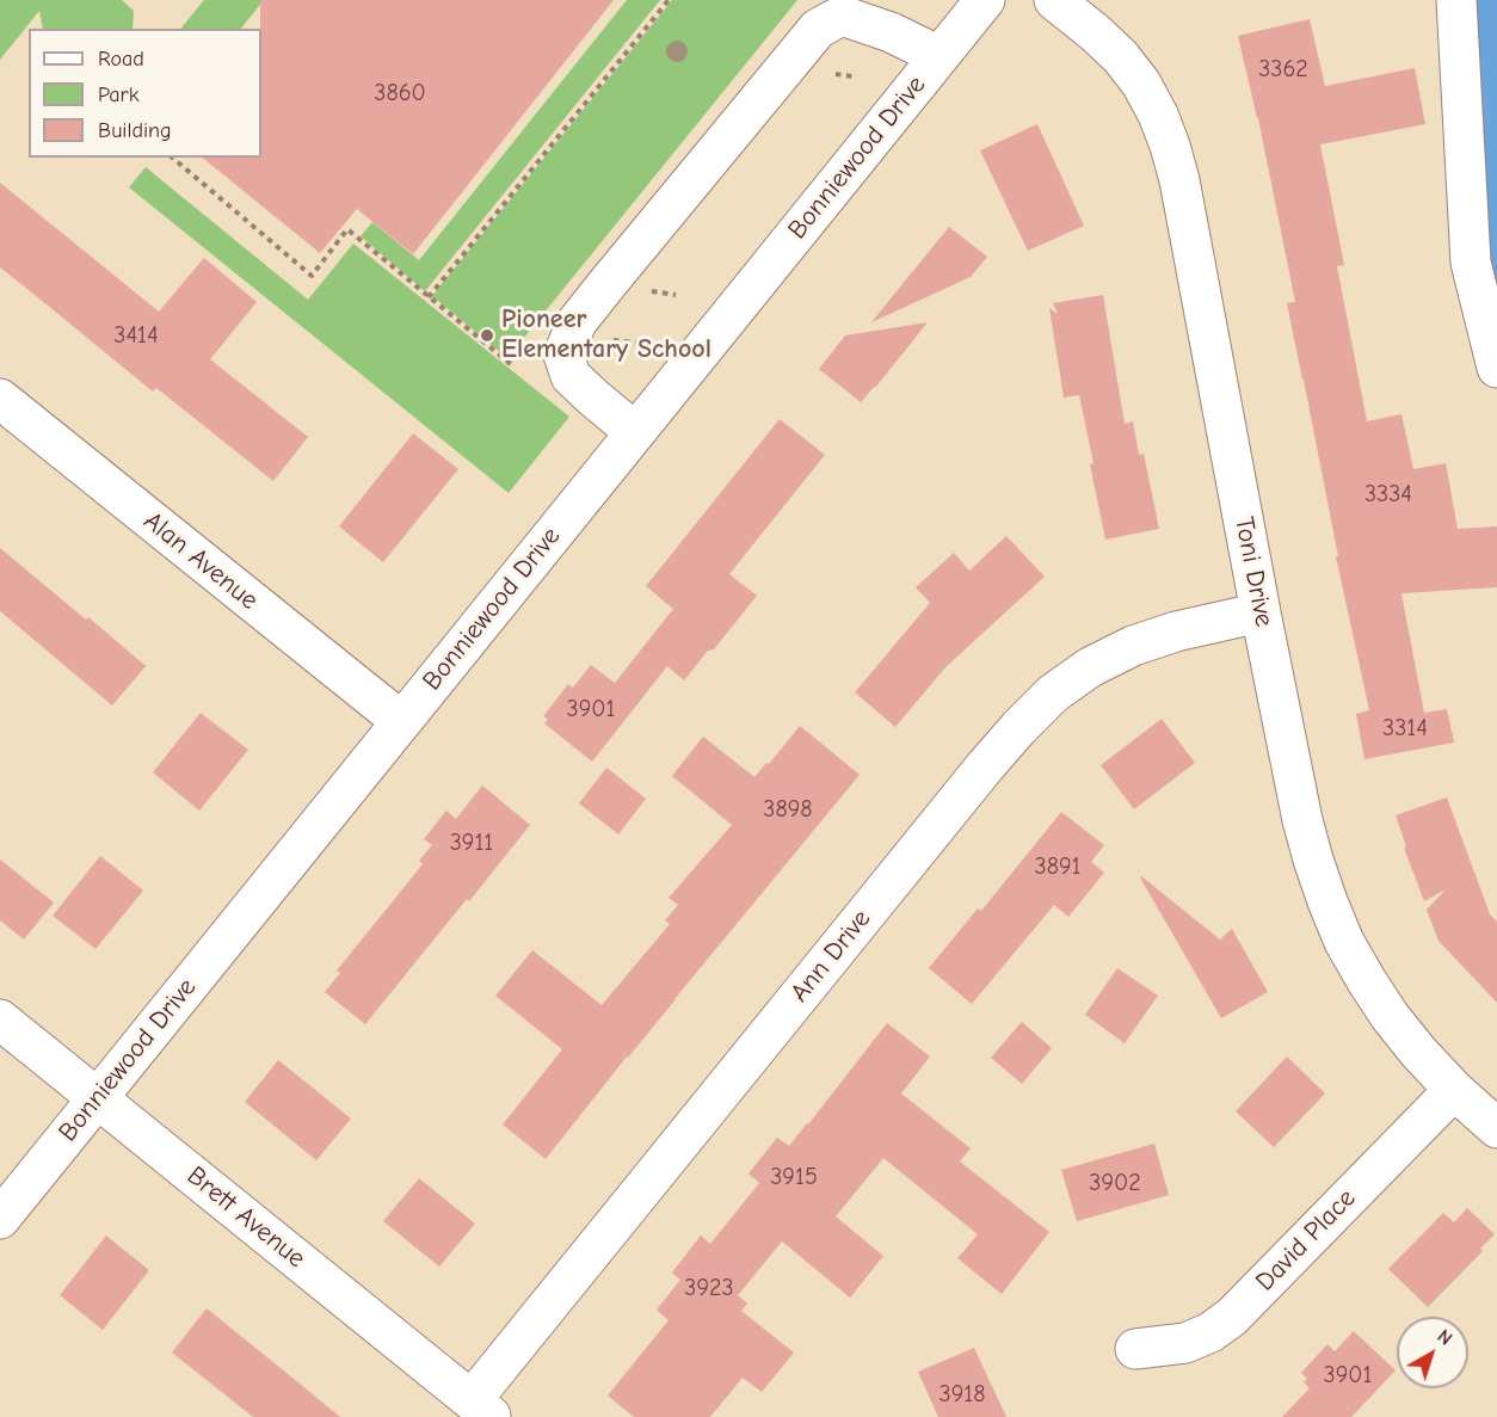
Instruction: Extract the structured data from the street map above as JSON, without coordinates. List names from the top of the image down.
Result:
{
  "streets": {
    "street": [
      "Bonniewood Drive",
      "Alan Avenue",
      "Toni Drive",
      "Ann Drive",
      "Brett Avenue",
      "David Place"
    ]
  },
  "crossings": [
    ["Bonniewood Drive", "Alan Avenue"],
    ["Bonniewood Drive", "Brett Avenue"],
    ["Toni Drive", "Ann Drive"],
    ["Toni Drive", "David Place"],
    ["Ann Drive", "Brett Avenue"]
  ],
  "places": ["Pioneer Elementary School"],
  "house_numbers": [
    "3362",
    "3860",
    "3414",
    "3334",
    "3901",
    "3314",
    "3898",
    "3911",
    "3891",
    "3915",
    "3902",
    "3923",
    "3901",
    "3918"
  ],
  "legend": ["Road", "Park", "Building"],
  "north": "top right"
}
